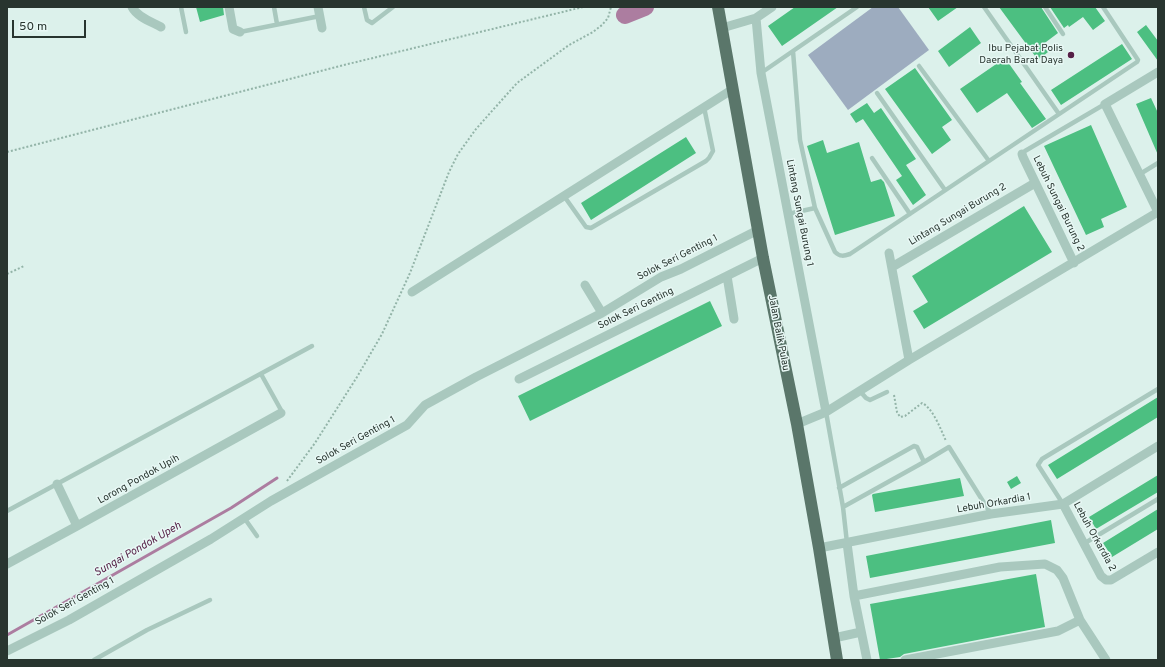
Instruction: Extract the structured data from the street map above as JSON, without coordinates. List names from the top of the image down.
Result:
{
  "streets": {
    "main road": ["Jalan Balik Pulau"],
    "street": [
      "Lebuh Sungai Burung 2",
      "Lintang Sungai Burung 1",
      "Lintang Sungai Burung 2",
      "Solok Seri Genting 1",
      "Solok Seri Genting",
      "Lorong Pondok Upih",
      "Lebuh Orkardia 1",
      "Lebuh Orkardia 2"
    ]
  },
  "crossings": [
    ["Lebuh Sungai Burung 2", "Lintang Sungai Burung 2"],
    ["Solok Seri Genting 1", "Jalan Balik Pulau"],
    ["Solok Seri Genting", "Jalan Balik Pulau"],
    ["Jalan Balik Pulau", "Lebuh Orkardia 1"],
    ["Lebuh Orkardia 1", "Lebuh Orkardia 2"]
  ],
  "water": ["Sungai Pondok Upeh"],
  "places": ["Ibu Pejabat Polis Daerah Barat Daya"],
  "scale_bar": "50 m"
}
